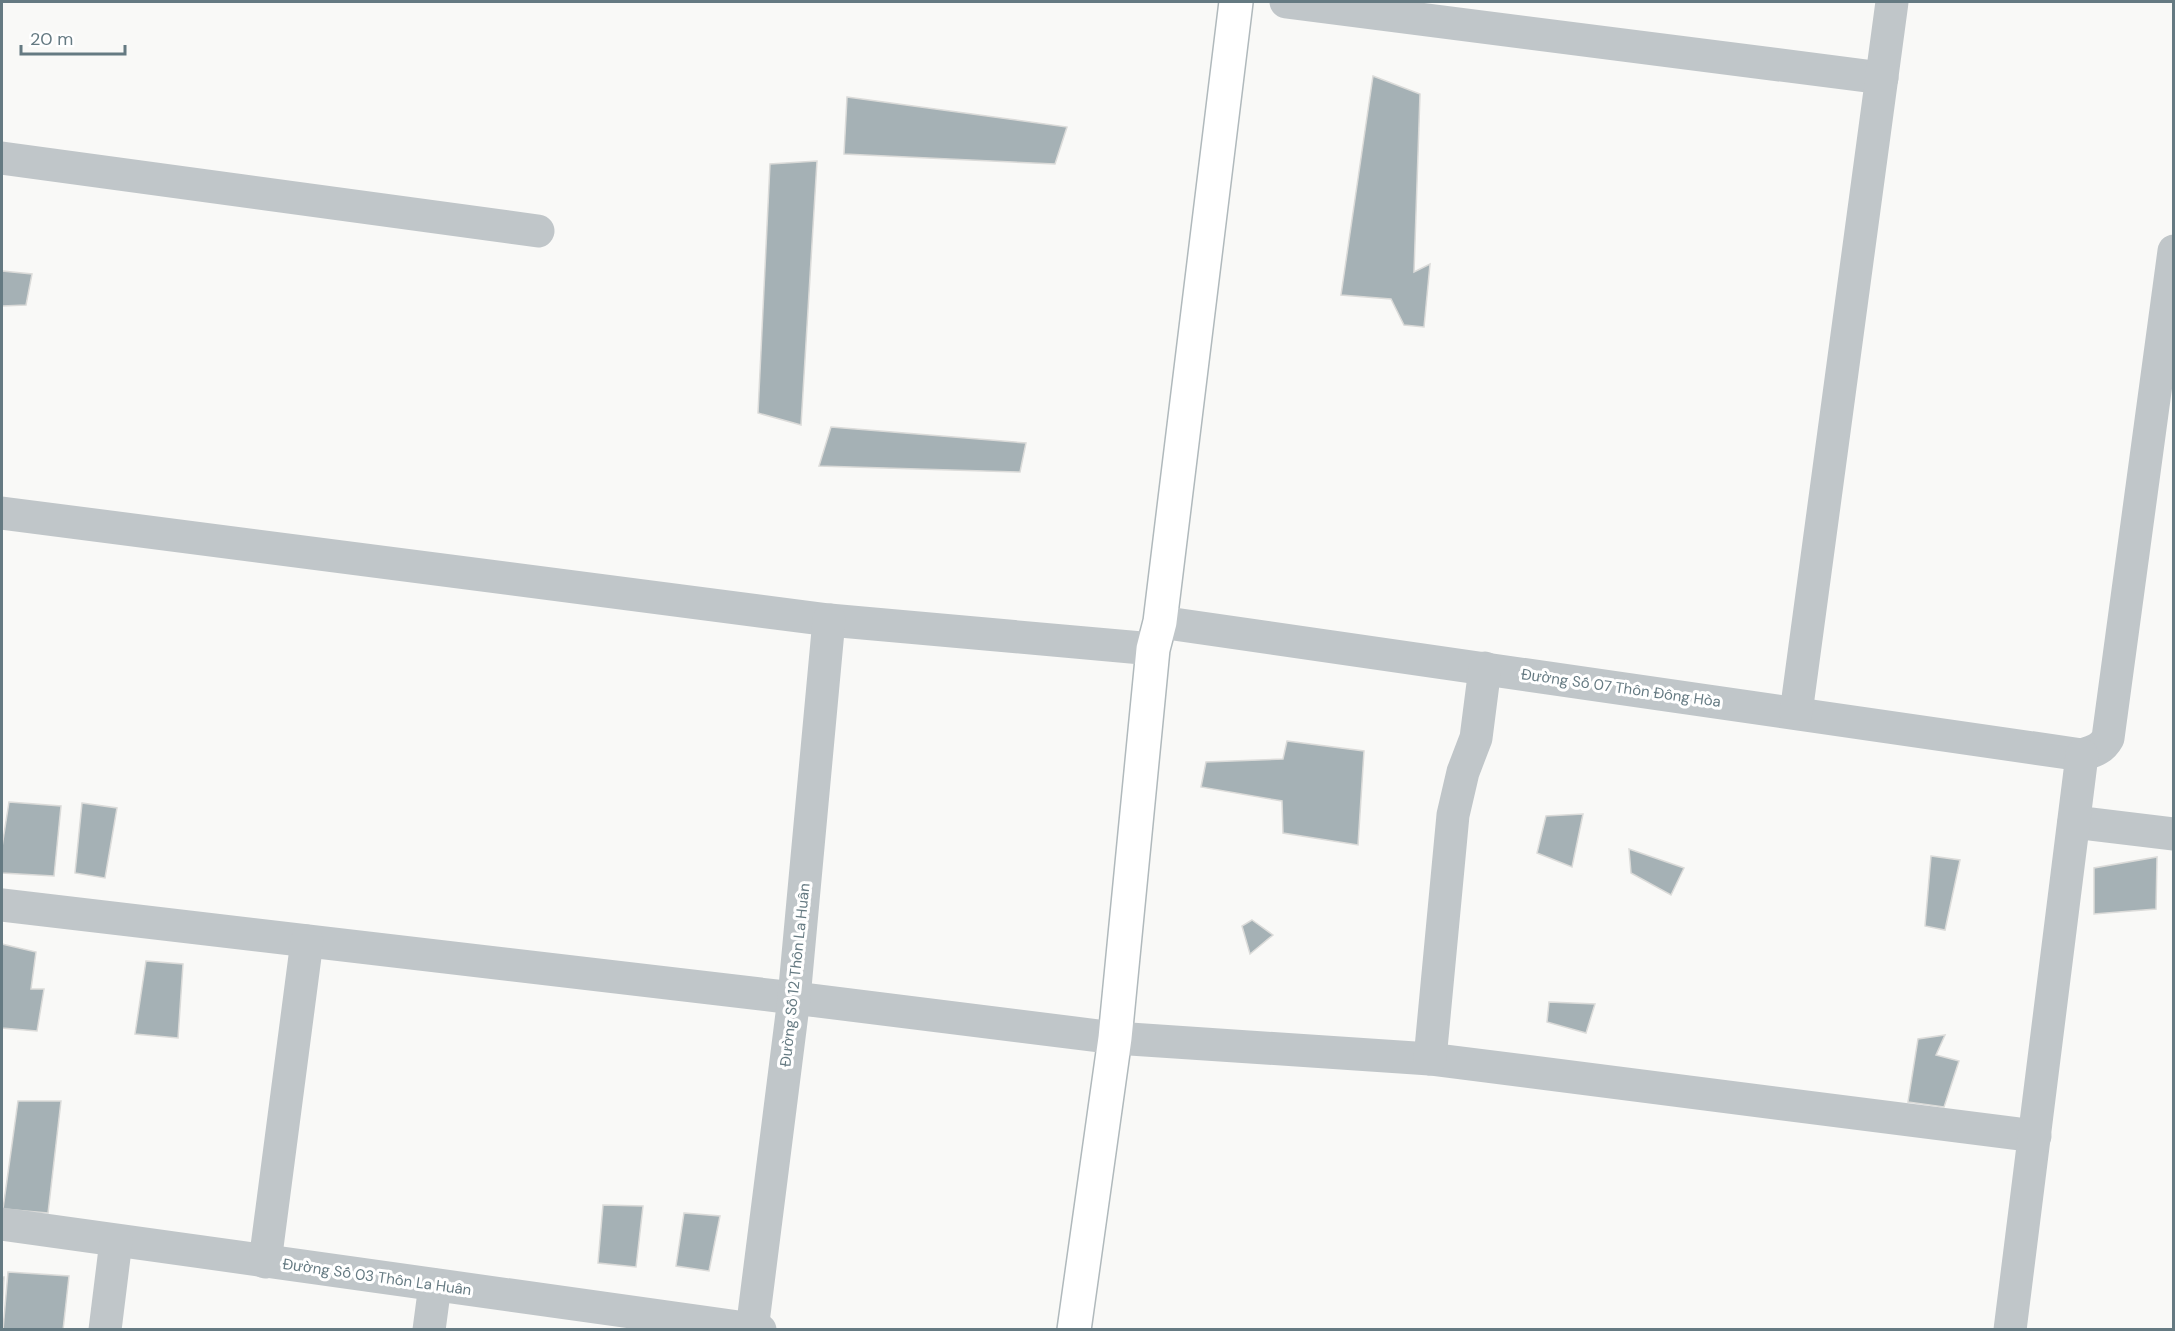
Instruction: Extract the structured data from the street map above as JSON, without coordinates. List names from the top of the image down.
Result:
{
  "streets": {
    "street": ["Đường Số 07 Thôn Đông Hòa", "Đường Số 12 Thôn La Huân", "Đường Số 03 Thôn La Huân"]
  },
  "crossings": [
    ["Đường Số 07 Thôn Đông Hòa", "Đường Số 12 Thôn La Huân"],
    ["Đường Số 12 Thôn La Huân", "Đường Số 03 Thôn La Huân"]
  ],
  "scale_bar": "20 m"
}
